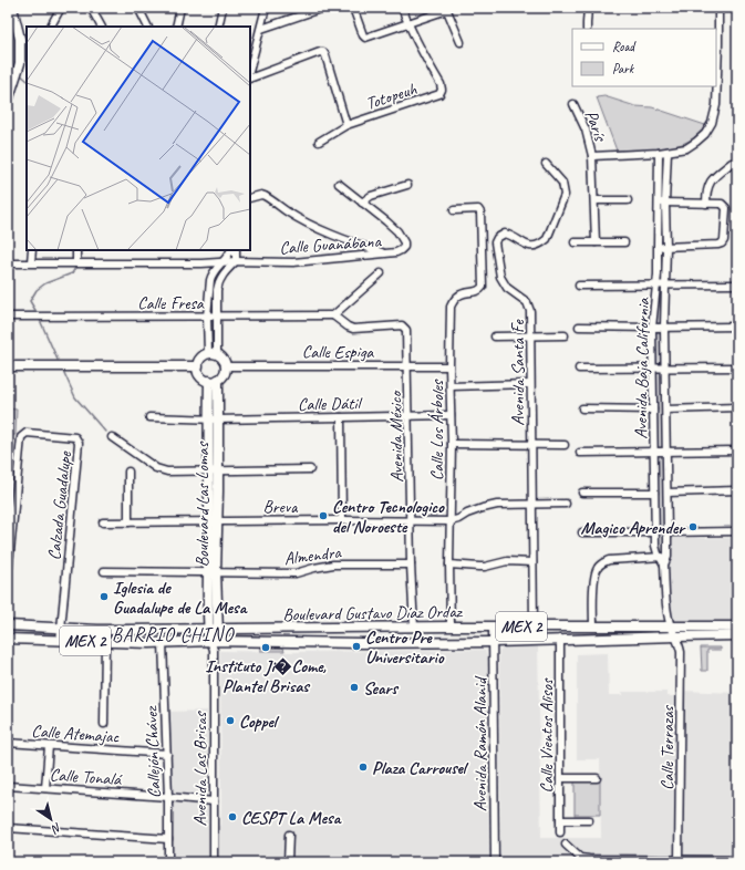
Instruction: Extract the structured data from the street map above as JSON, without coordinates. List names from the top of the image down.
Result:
{
  "streets": {
    "main road": ["Boulevard Las Lomas", "Boulevard Gustavo Díaz Ordaz", "MEX 2"],
    "street": [
      "Totopeuh",
      "París",
      "Calle Guanábana",
      "Calle Fresa",
      "Calle Espiga",
      "Avenida Baja California",
      "Avenida Santa Fe",
      "Calle Dátil",
      "Calle Los Árboles",
      "Avenida México",
      "Calzada Guadalupe",
      "Breva",
      "Almendra",
      "Calle Atemajac",
      "Calle Vientos Alisos",
      "Avenida Ramón Alanid",
      "Calle Terrazas",
      "Callejón Chávez",
      "Avenida Las Brisas",
      "Calle Tonalá"
    ]
  },
  "crossings": [
    ["Calle Fresa", "Avenida México"],
    ["Calle Espiga", "Calle Los Árboles"],
    ["Calle Espiga", "Avenida México"],
    ["Calle Espiga", "Boulevard Las Lomas"],
    ["Avenida Baja California", "Boulevard Gustavo Díaz Ordaz"],
    ["Avenida Baja California", "Calle Terrazas"],
    ["Avenida Santa Fe", "Boulevard Gustavo Díaz Ordaz"],
    ["Calle Dátil", "Calle Los Árboles"],
    ["Calle Dátil", "Avenida México"],
    ["Calle Dátil", "Boulevard Las Lomas"],
    ["Calle Los Árboles", "Breva"],
    ["Calle Los Árboles", "Boulevard Gustavo Díaz Ordaz"],
    ["Avenida México", "Breva"],
    ["Avenida México", "Almendra"],
    ["Avenida México", "Boulevard Gustavo Díaz Ordaz"],
    ["Boulevard Las Lomas", "Breva"],
    ["Boulevard Las Lomas", "Almendra"],
    ["Boulevard Las Lomas", "Boulevard Gustavo Díaz Ordaz"],
    ["Boulevard Las Lomas", "Avenida Las Brisas"],
    ["Calzada Guadalupe", "Boulevard Gustavo Díaz Ordaz"],
    ["Boulevard Gustavo Díaz Ordaz", "Calle Vientos Alisos"],
    ["Boulevard Gustavo Díaz Ordaz", "Avenida Ramón Alanid"],
    ["Boulevard Gustavo Díaz Ordaz", "Calle Terrazas"],
    ["Boulevard Gustavo Díaz Ordaz", "Callejón Chávez"],
    ["Boulevard Gustavo Díaz Ordaz", "Avenida Las Brisas"],
    ["Calle Atemajac", "Callejón Chávez"],
    ["Callejón Chávez", "Calle Tonalá"],
    ["Avenida Las Brisas", "Calle Tonalá"]
  ],
  "districts": ["BARRIO CHINO"],
  "places": [
    "Centro Tecnologico del Noroeste",
    "Magico Aprender",
    "Iglesia de Guadalupe de La Mesa",
    "Centro Pre Universitario",
    "Instituto Ji�Come, Plantel Brisas",
    "Sears",
    "Coppel",
    "Plaza Carrousel",
    "CESPT La Mesa"
  ],
  "legend": ["Road", "Park"],
  "north": "bottom right"
}
